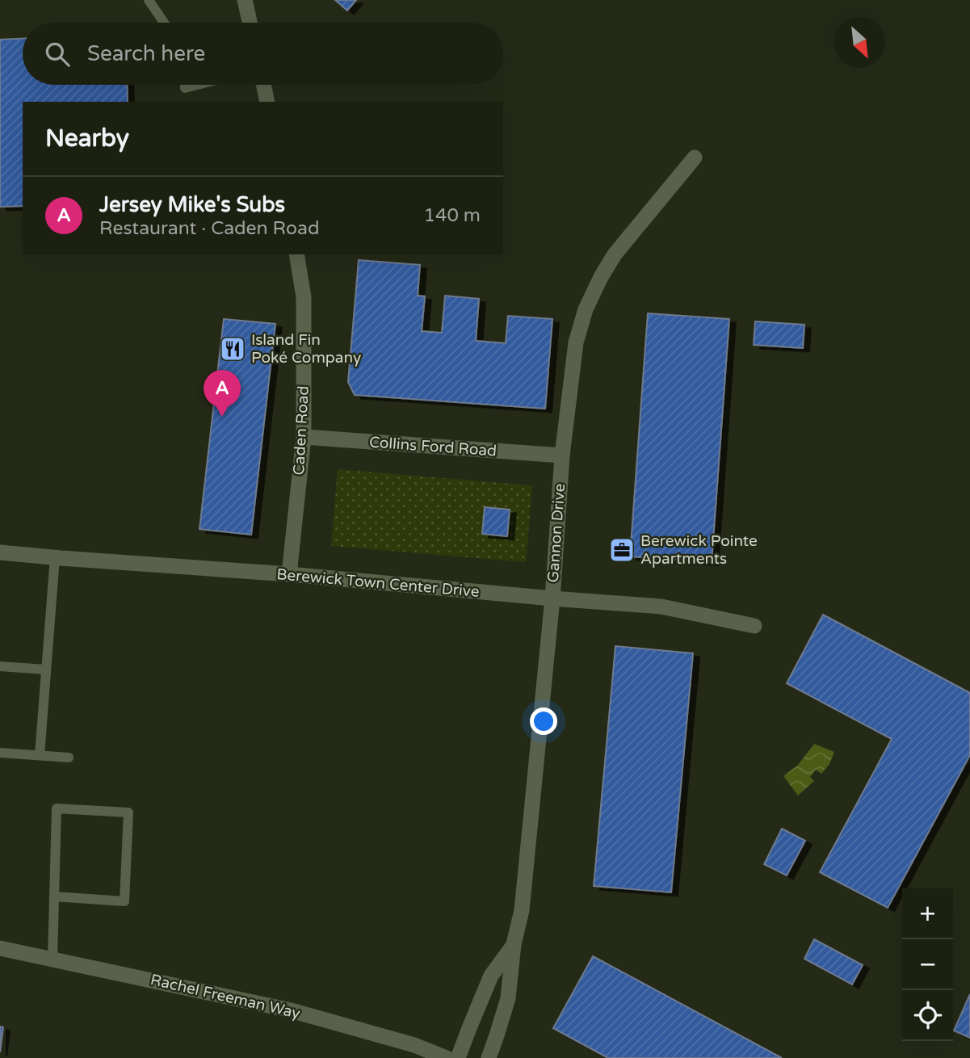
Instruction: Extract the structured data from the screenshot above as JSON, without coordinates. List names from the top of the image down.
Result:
{
  "streets": {
    "street": [
      "Caden Road",
      "Collins Ford Road",
      "Gannon Drive",
      "Berewick Town Center Drive",
      "Rachel Freeman Way"
    ]
  },
  "crossings": [
    ["Caden Road", "Collins Ford Road"],
    ["Caden Road", "Berewick Town Center Drive"],
    ["Collins Ford Road", "Gannon Drive"],
    ["Gannon Drive", "Berewick Town Center Drive"]
  ],
  "places": {
    "restaurant": ["Island Fin Poké Company"],
    "office": ["Berewick Pointe Apartments"]
  },
  "north": "bottom right",
  "page": {
    "search": "Search here",
    "heading": "Nearby",
    "list": [
      {
        "mark": "A",
        "name": "Jersey Mike's Subs",
        "note": "Restaurant · Caden Road",
        "value": "140 m"
      }
    ],
    "pins": "A",
    "map_buttons": ["+", "−"]
  }
}
